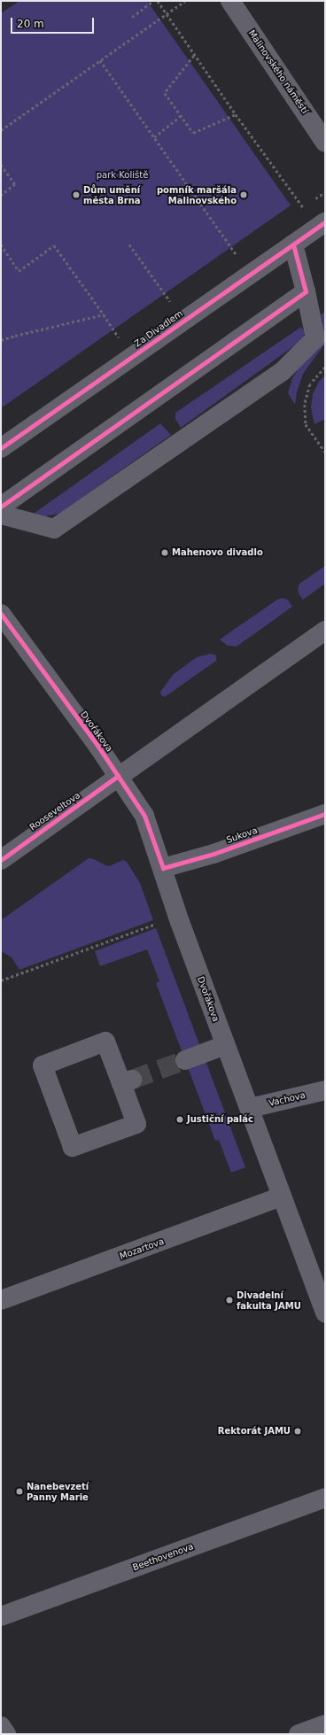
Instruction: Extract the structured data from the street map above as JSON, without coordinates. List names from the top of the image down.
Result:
{
  "streets": {
    "street": [
      "Malinovského náměstí",
      "Za Divadlem",
      "Dvořákova",
      "Rooseveltova",
      "Sukova",
      "Vachova",
      "Mozartova",
      "Beethovenova"
    ]
  },
  "crossings": [
    ["Dvořákova", "Rooseveltova"],
    ["Dvořákova", "Sukova"],
    ["Dvořákova", "Vachova"],
    ["Dvořákova", "Mozartova"]
  ],
  "parks": ["park Koliště"],
  "places": [
    "Dům umění města Brna",
    "pomník maršála Malinovského",
    "Mahenovo divadlo",
    "Justiční palác",
    "Divadelní fakulta JAMU",
    "Rektorát JAMU",
    "Nanebevzetí Panny Marie"
  ],
  "scale_bar": "20 m"
}
